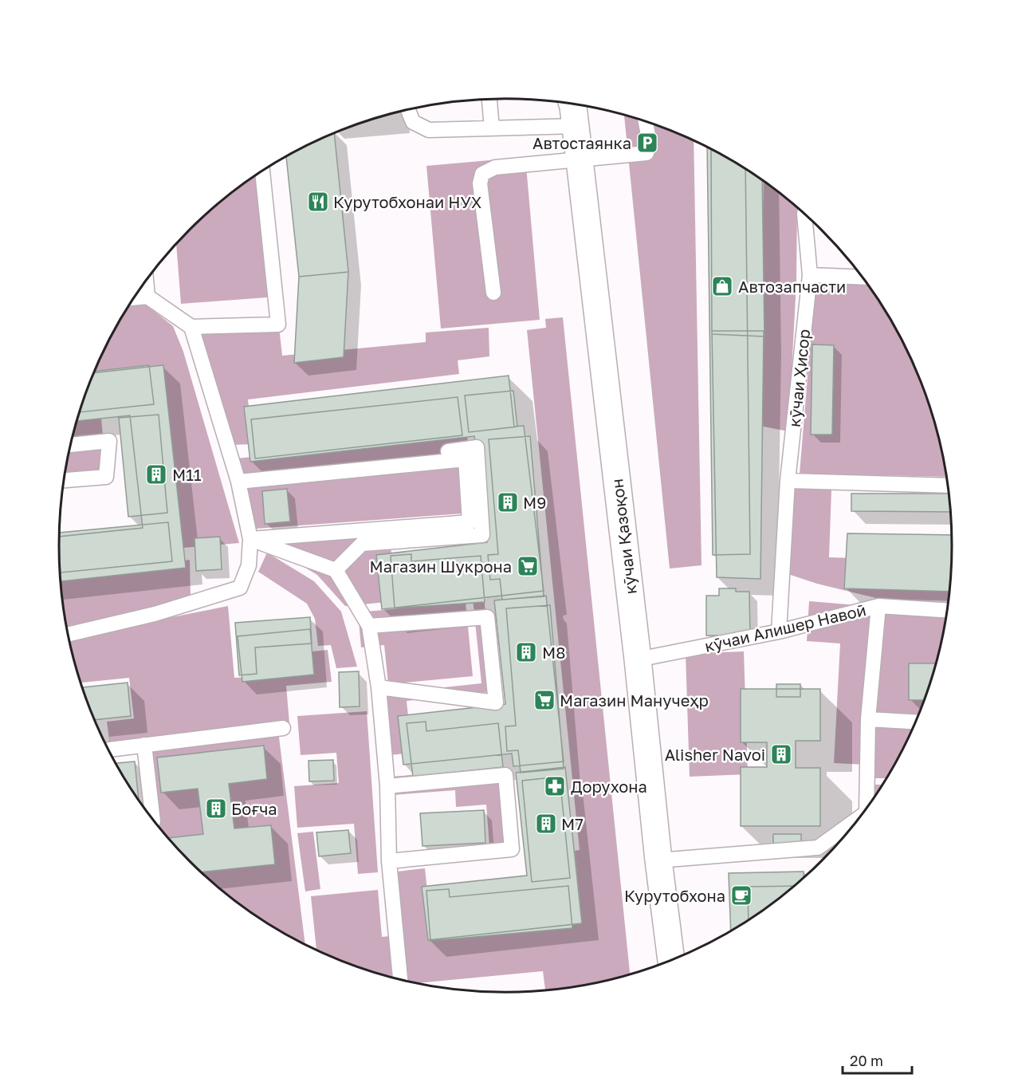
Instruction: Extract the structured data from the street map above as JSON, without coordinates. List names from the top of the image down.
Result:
{
  "streets": {
    "street": ["кӯчаи Қазоқон"],
    "lane": ["кӯчаи Ҳисор", "кӯчаи Алишер Навоӣ"]
  },
  "crossings": [
    ["кӯчаи Ҳисор", "кӯчаи Алишер Навоӣ"],
    ["кӯчаи Қазоқон", "кӯчаи Алишер Навоӣ"]
  ],
  "places": {
    "parking": ["Автостаянка"],
    "restaurant": ["Курутобхонаи НУХ"],
    "shop": ["Автозапчасти"],
    "building": [
      "М11",
      "М9",
      "М8",
      "Alisher Navoi",
      "Боғча",
      "М7"
    ],
    "supermarket": ["Магазин Шукрона", "Магазин Манучеҳр"],
    "pharmacy": ["Дорухона"],
    "cafe": ["Курутобхона"]
  },
  "scale_bar": "20 m"
}
